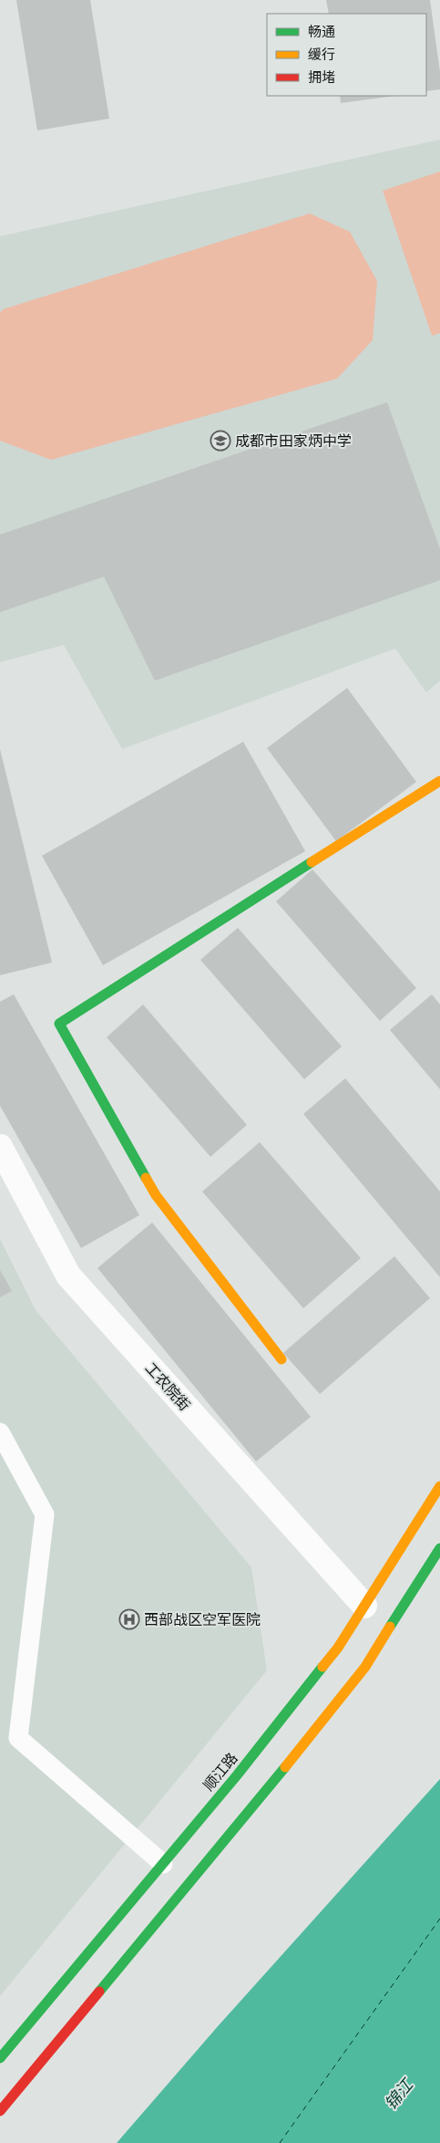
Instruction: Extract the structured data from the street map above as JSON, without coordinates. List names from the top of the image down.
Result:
{
  "streets": {
    "main road": ["顺江路"],
    "street": ["工农院街"]
  },
  "crossings": [
    ["工农院街", "顺江路"]
  ],
  "water": ["锦江"],
  "places": {
    "school or university": ["成都市田家炳中学"],
    "hospital": ["西部战区空军医院"]
  },
  "legend": ["畅通", "缓行", "拥堵"]
}
